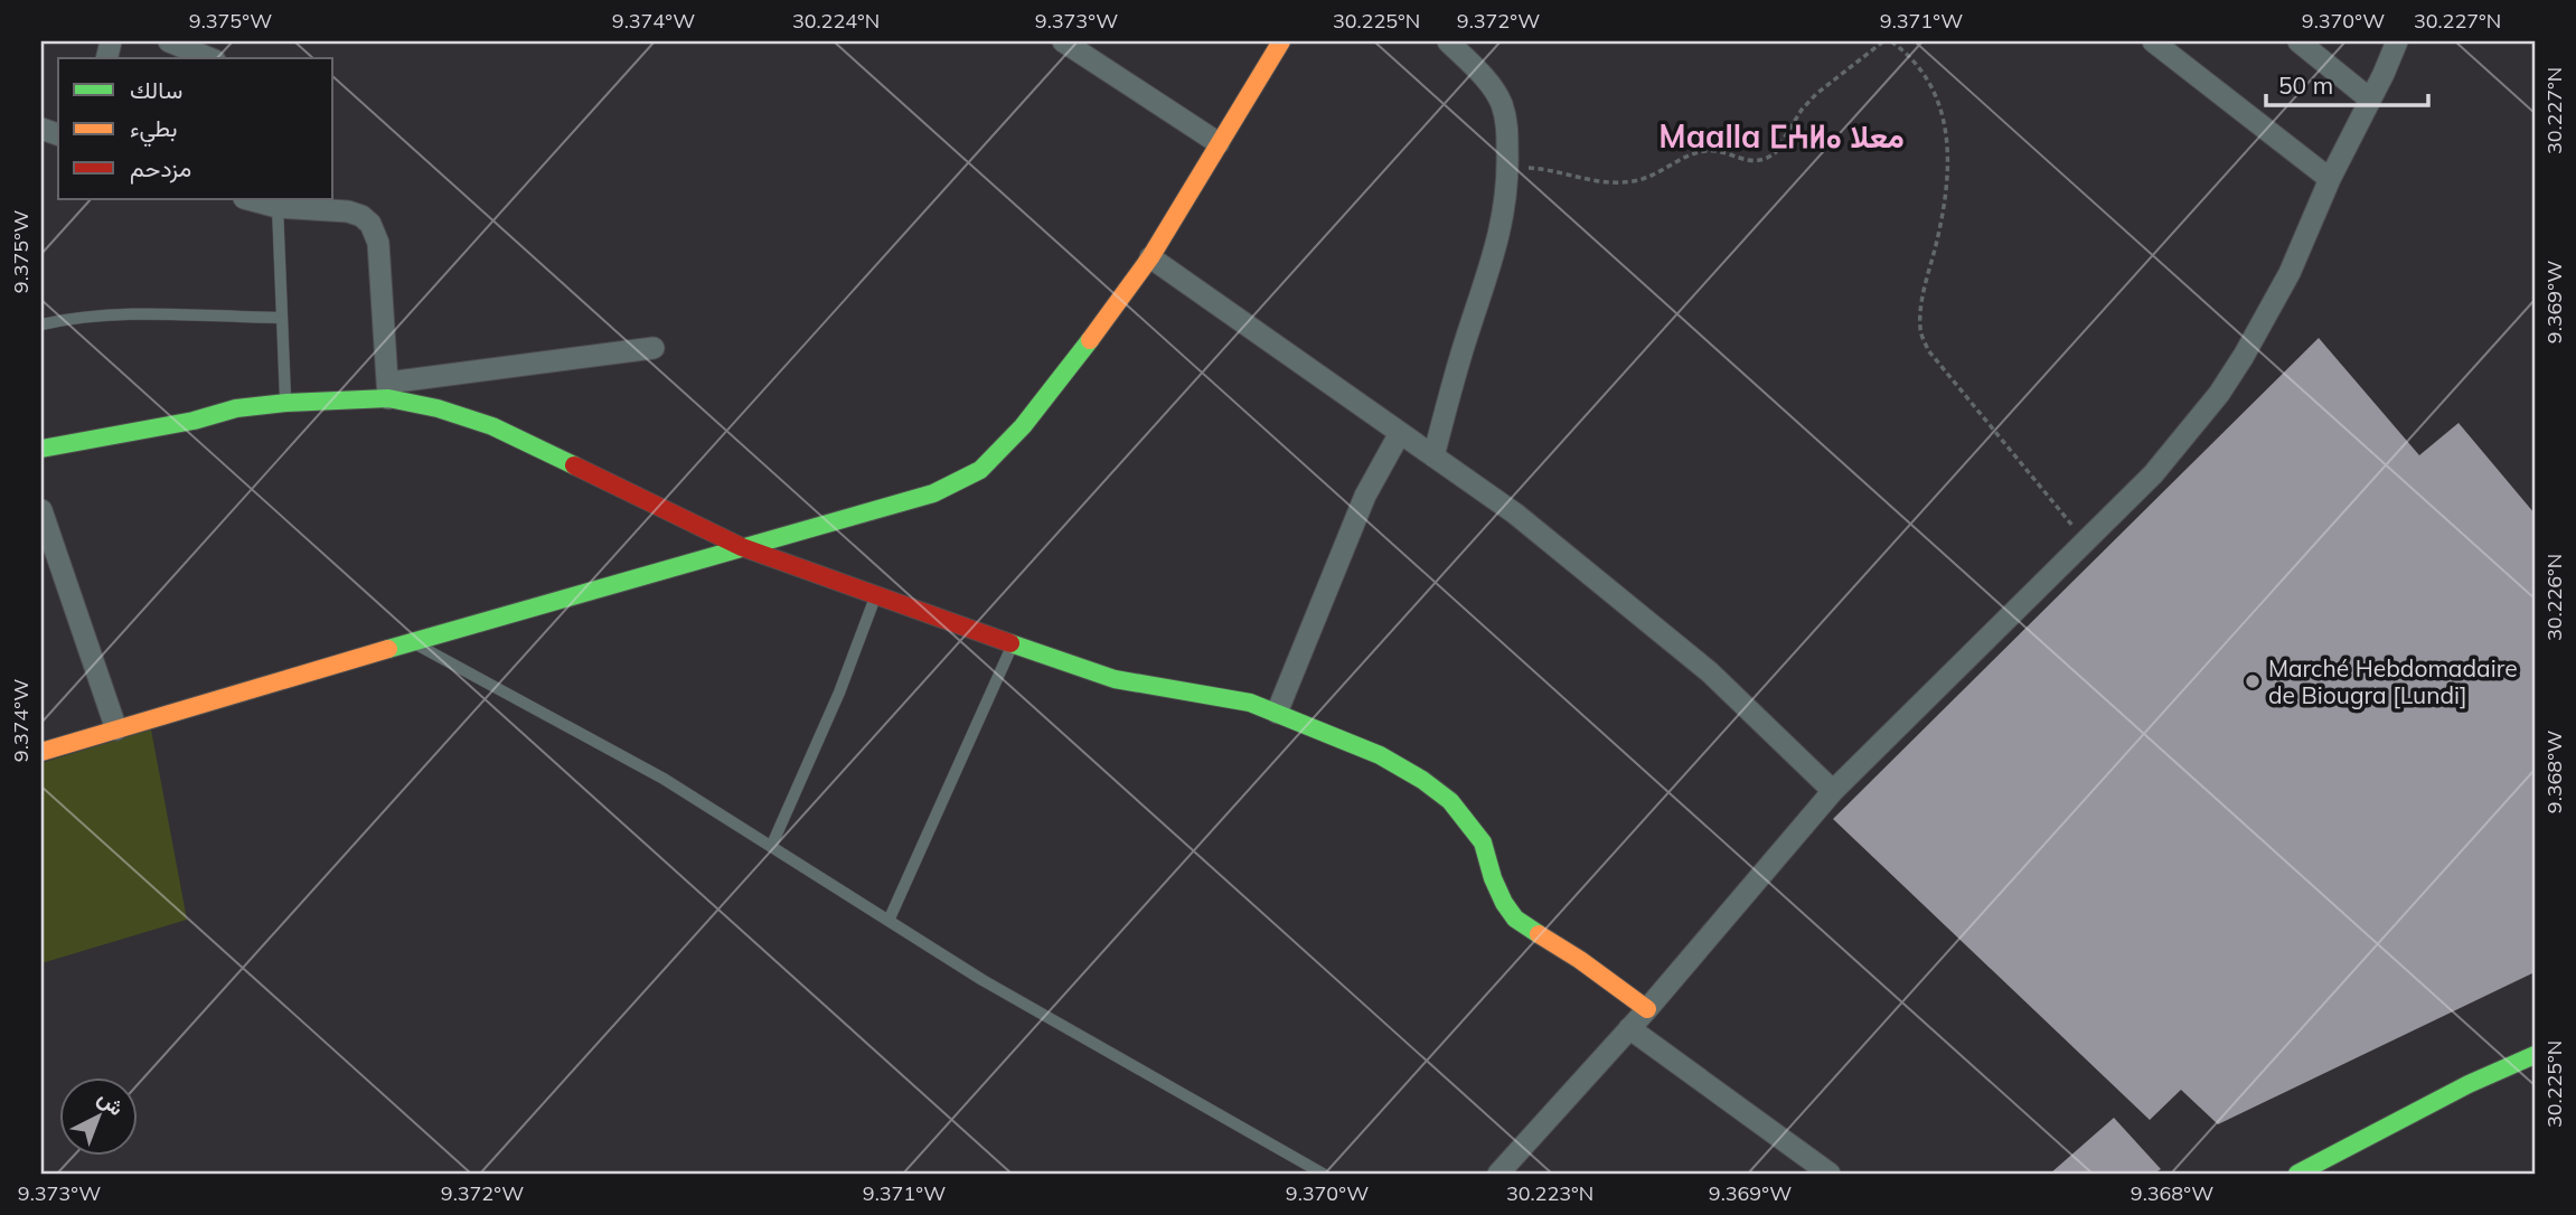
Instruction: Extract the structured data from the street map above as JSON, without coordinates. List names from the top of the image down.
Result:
{
  "districts": ["Maalla ⵎⵄⵍⴰ معلا"],
  "places": ["Marché Hebdomadaire de Biougra [Lundi]"],
  "legend": ["سالك", "بطيء", "مزدحم"],
  "scale_bar": "50 m",
  "north": "top right",
  "coordinates": [
    "9.375°W",
    "9.374°W",
    "30.224°N",
    "9.373°W",
    "30.225°N",
    "9.372°W",
    "9.371°W",
    "9.370°W",
    "30.227°N",
    "9.369°W",
    "30.226°N",
    "9.368°W",
    "30.223°N"
  ]
}
